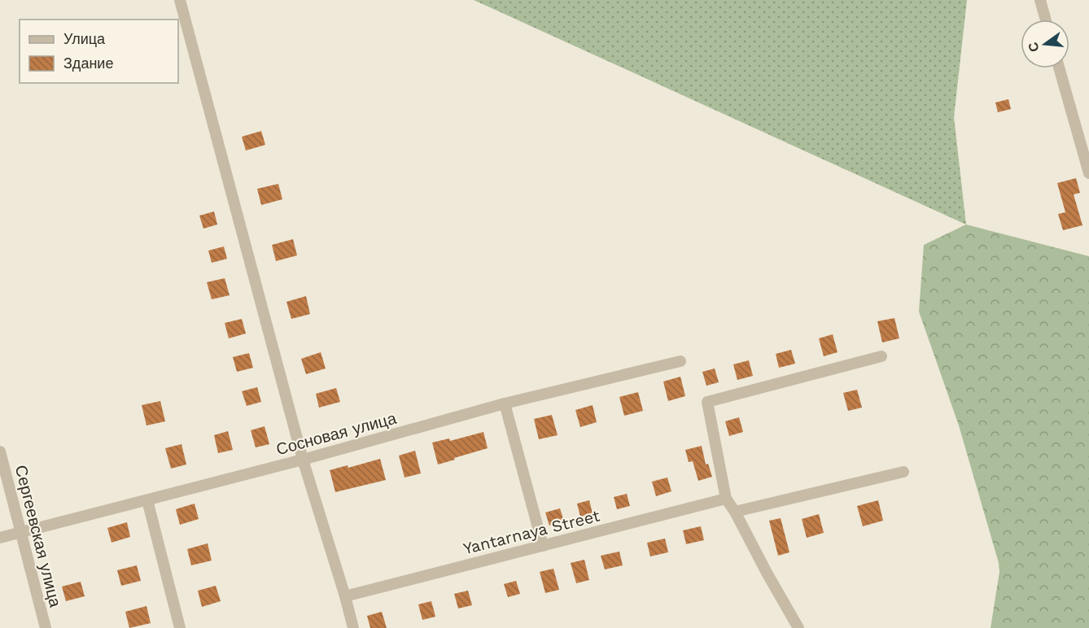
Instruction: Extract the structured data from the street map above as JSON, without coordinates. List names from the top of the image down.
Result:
{
  "streets": {
    "street": ["Сосновая улица", "Yantarnaya Street", "Сергеевская улица"]
  },
  "crossings": [
    ["Сосновая улица", "Сергеевская улица"]
  ],
  "legend": ["Улица", "Здание"],
  "north": "left"
}
